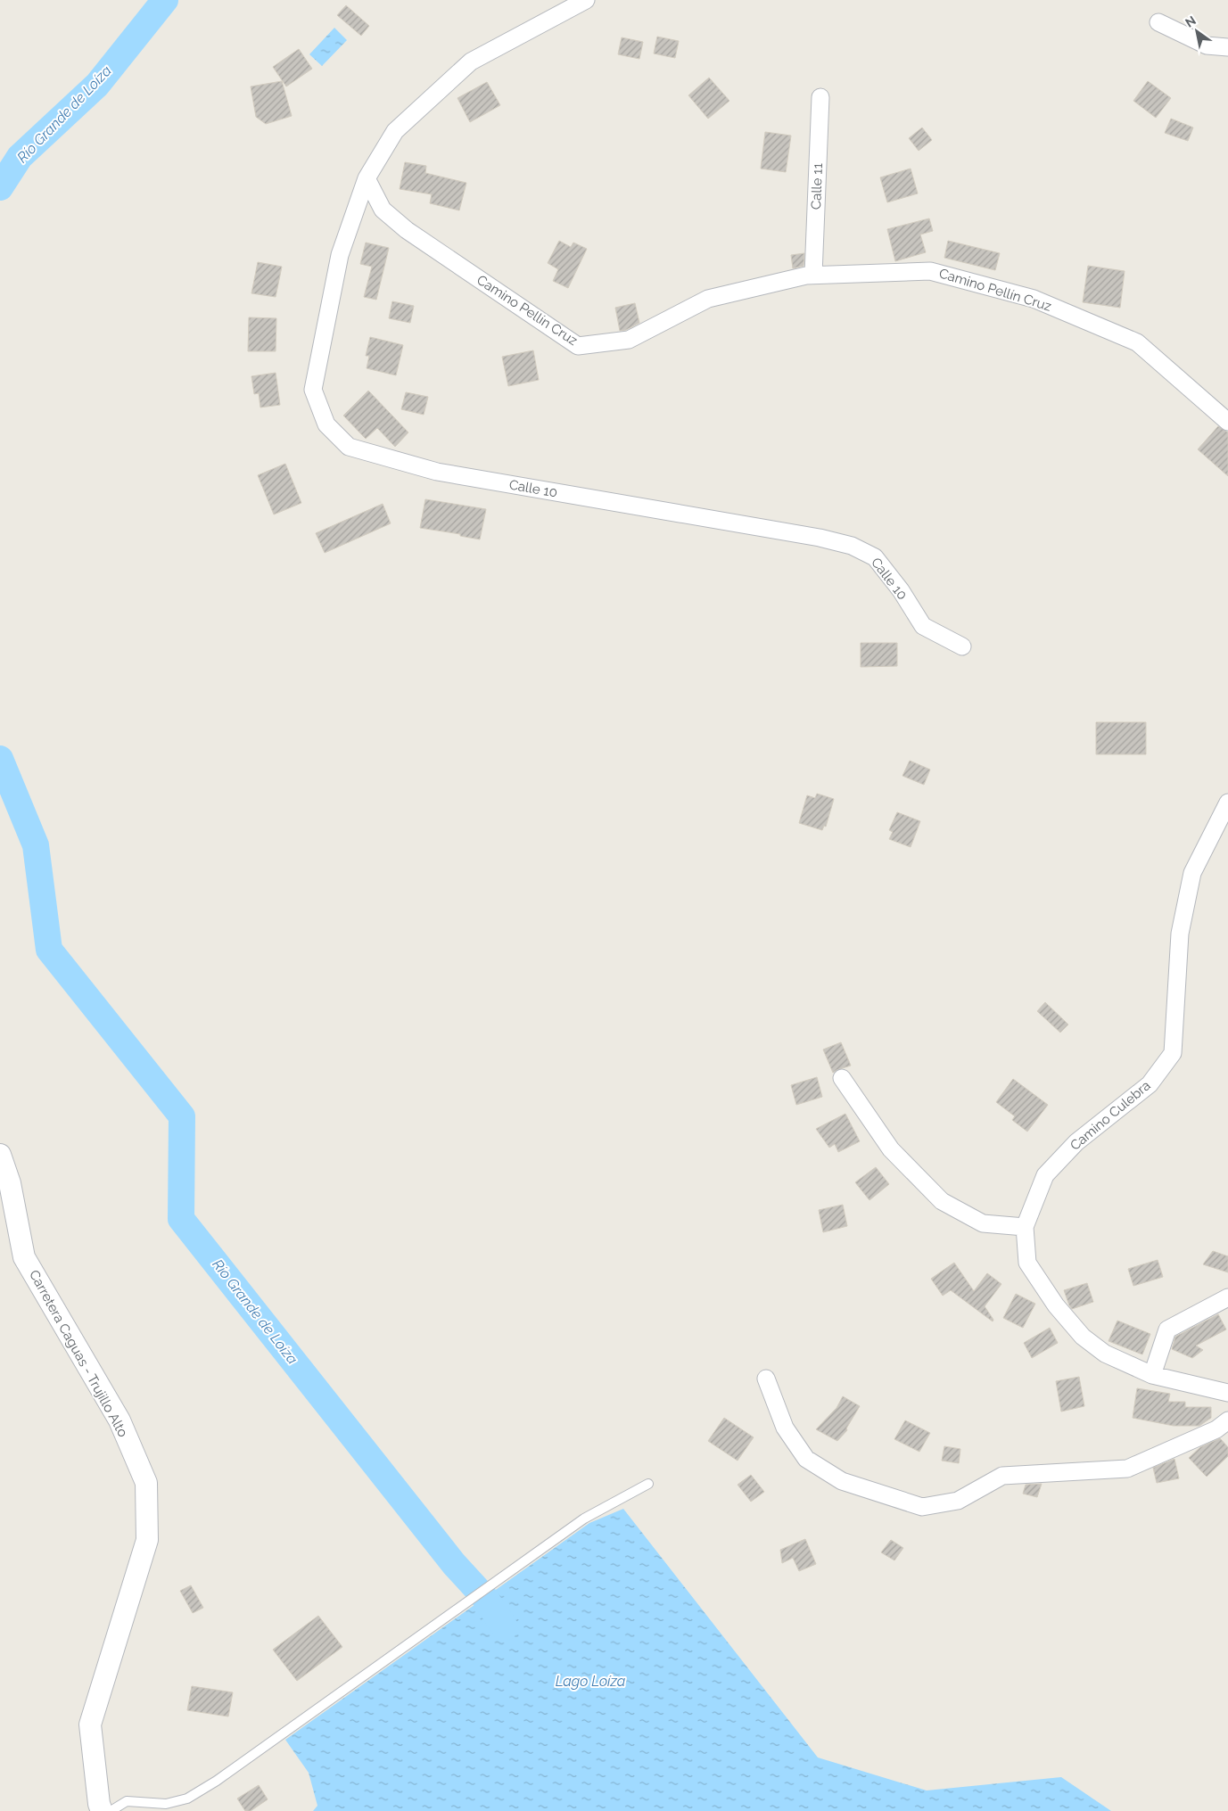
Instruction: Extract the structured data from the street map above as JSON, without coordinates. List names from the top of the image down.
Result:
{
  "streets": {
    "street": [
      "Calle 11",
      "Camino Pellín Cruz",
      "Calle 10",
      "Camino Culebra",
      "Carretera Caguas - Trujillo Alto"
    ]
  },
  "crossings": [
    ["Calle 11", "Camino Pellín Cruz"],
    ["Camino Pellín Cruz", "Calle 10"]
  ],
  "water": ["Río Grande de Loíza", "Lago Loíza"],
  "north": "top left"
}
